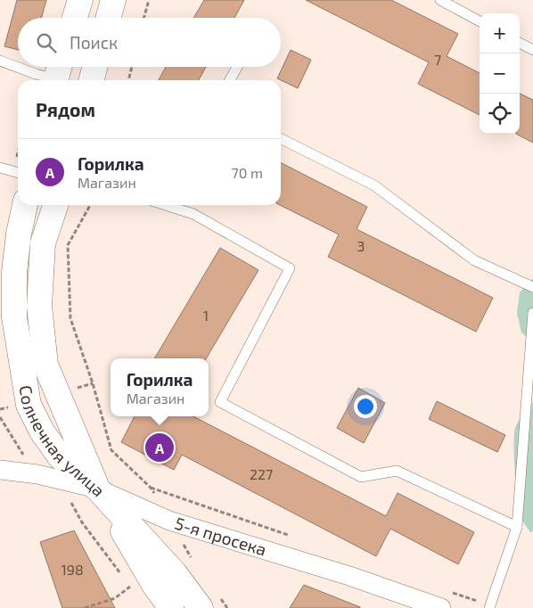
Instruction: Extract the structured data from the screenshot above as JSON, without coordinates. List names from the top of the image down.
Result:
{
  "streets": {
    "main road": ["Солнечная улица"],
    "street": ["5-я просека"]
  },
  "crossings": [
    ["Солнечная улица", "5-я просека"]
  ],
  "house_numbers": [
    "7",
    "3",
    "1",
    "227",
    "198"
  ],
  "page": {
    "map_buttons": ["+", "−"],
    "search": "Поиск",
    "heading": "Рядом",
    "list": [
      {
        "mark": "A",
        "name": "Горилка",
        "note": "Магазин",
        "value": "70 m"
      }
    ],
    "popup": ["Горилка", "Магазин"],
    "pins": "A"
  }
}
